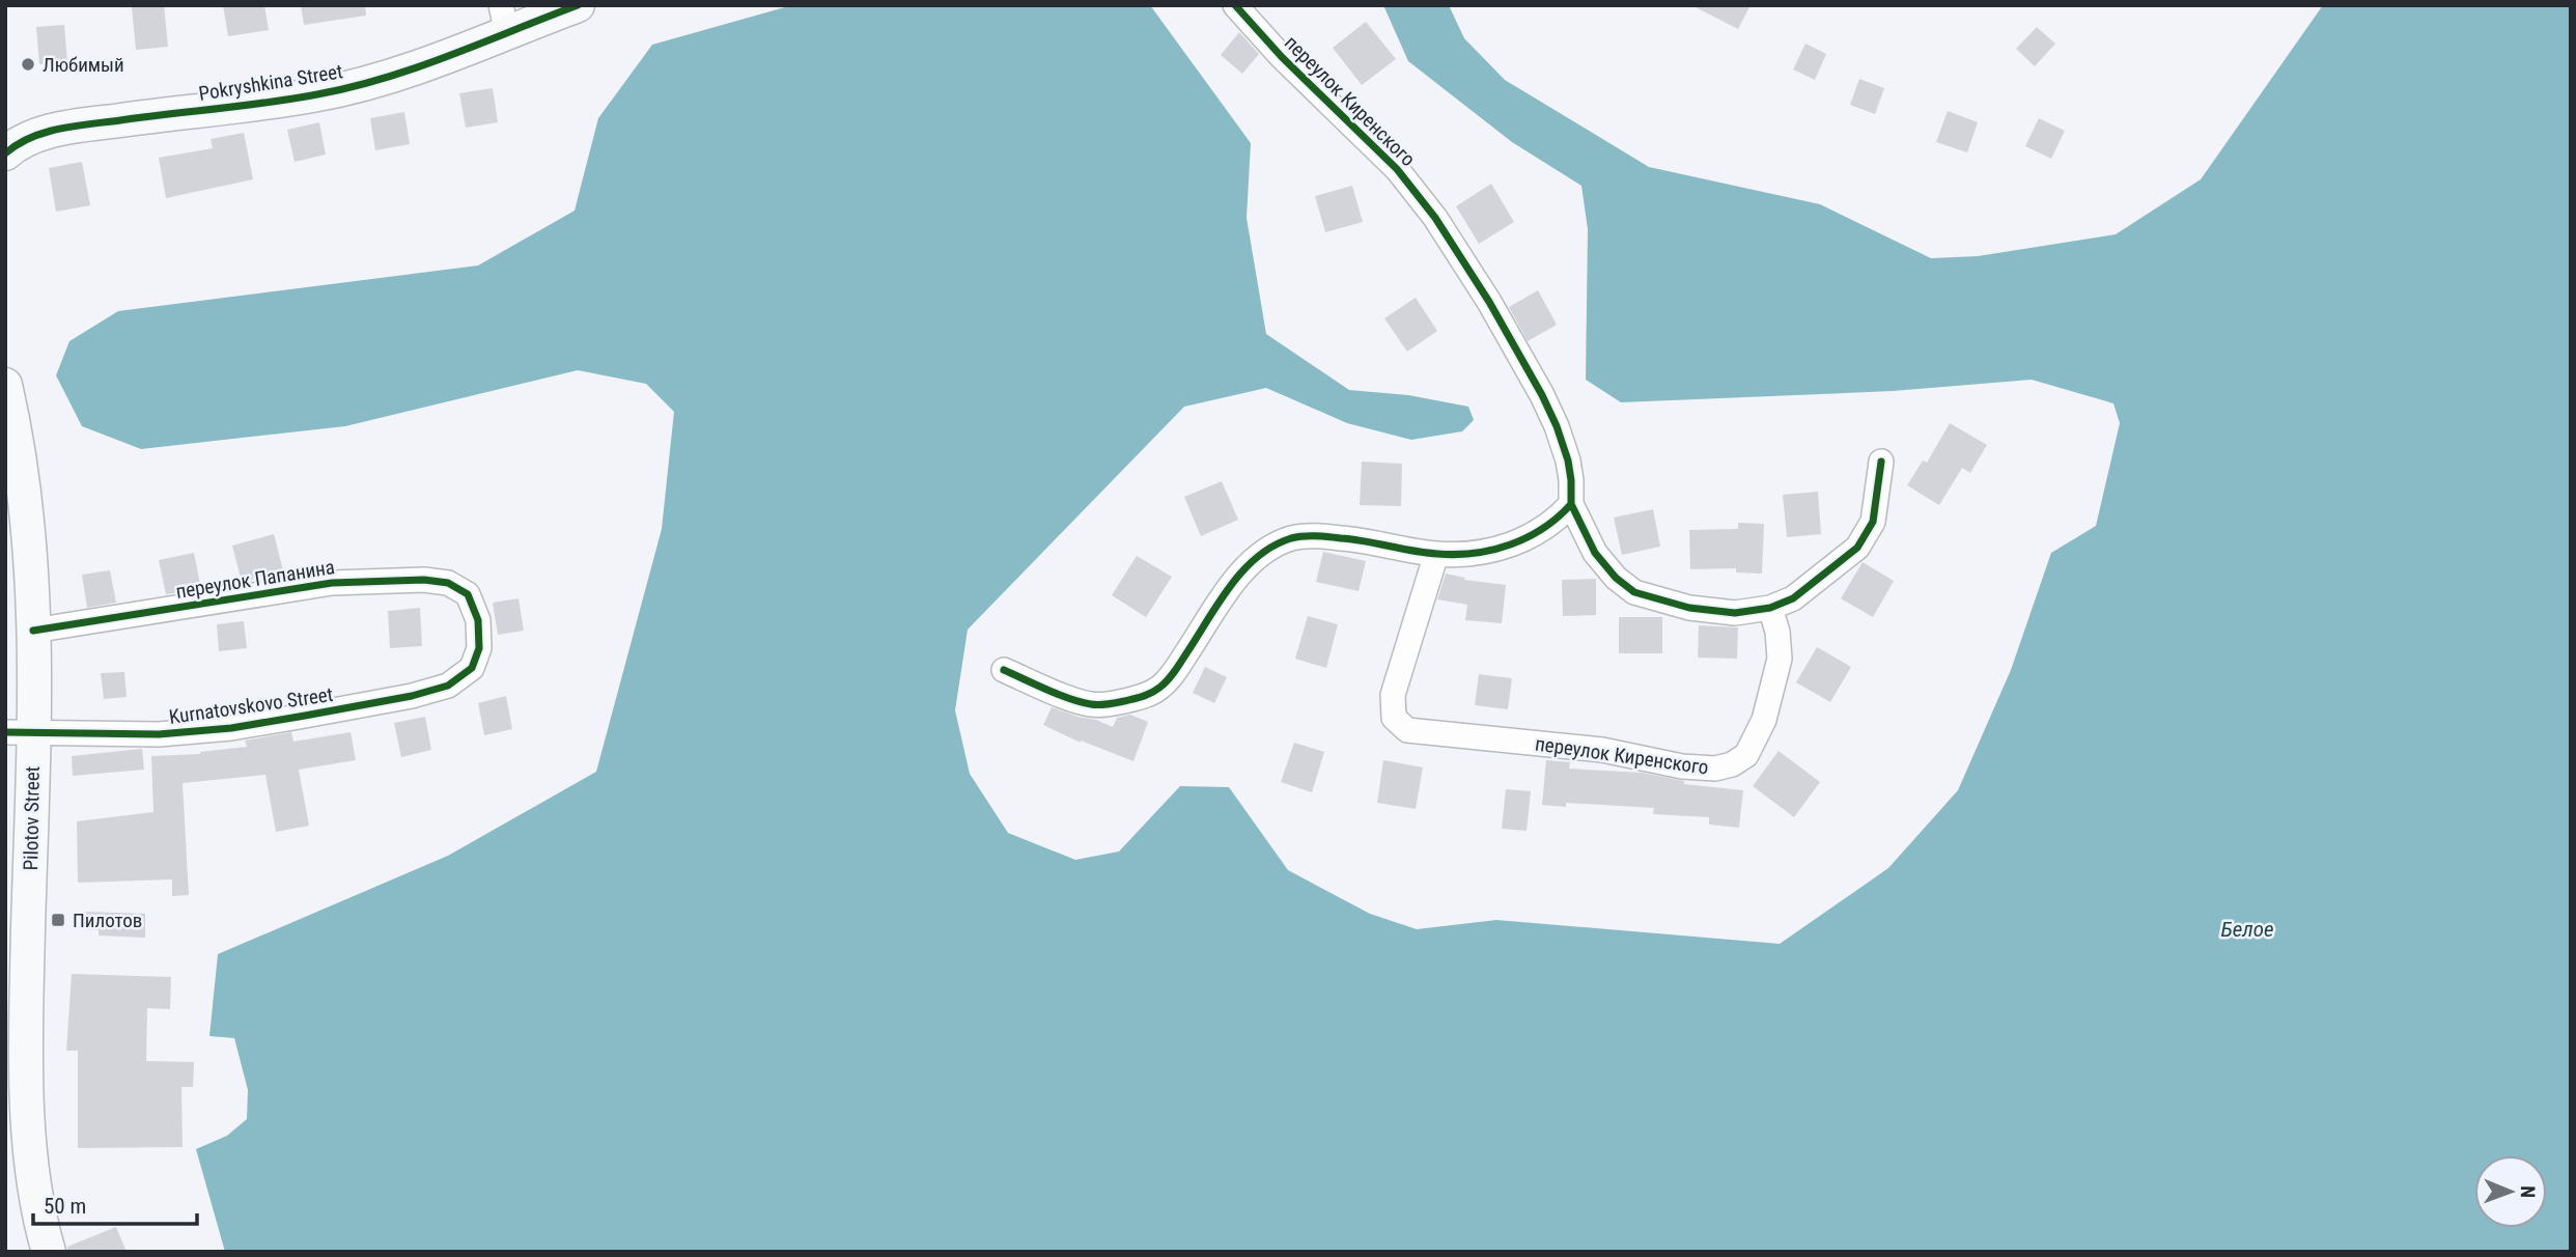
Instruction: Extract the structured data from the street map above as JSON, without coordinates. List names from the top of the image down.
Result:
{
  "streets": {
    "street": [
      "Pokryshkina Street",
      "переулок Киренского",
      "переулок Папанина",
      "Kurnatovskovo Street",
      "Pilotov Street"
    ]
  },
  "crossings": [
    ["переулок Папанина", "Kurnatovskovo Street"],
    ["переулок Папанина", "Pilotov Street"],
    ["Kurnatovskovo Street", "Pilotov Street"]
  ],
  "water": ["Белое"],
  "places": {
    "other": ["Любимый"],
    "transit": ["Пилотов"]
  },
  "scale_bar": "50 m",
  "north": "right"
}
